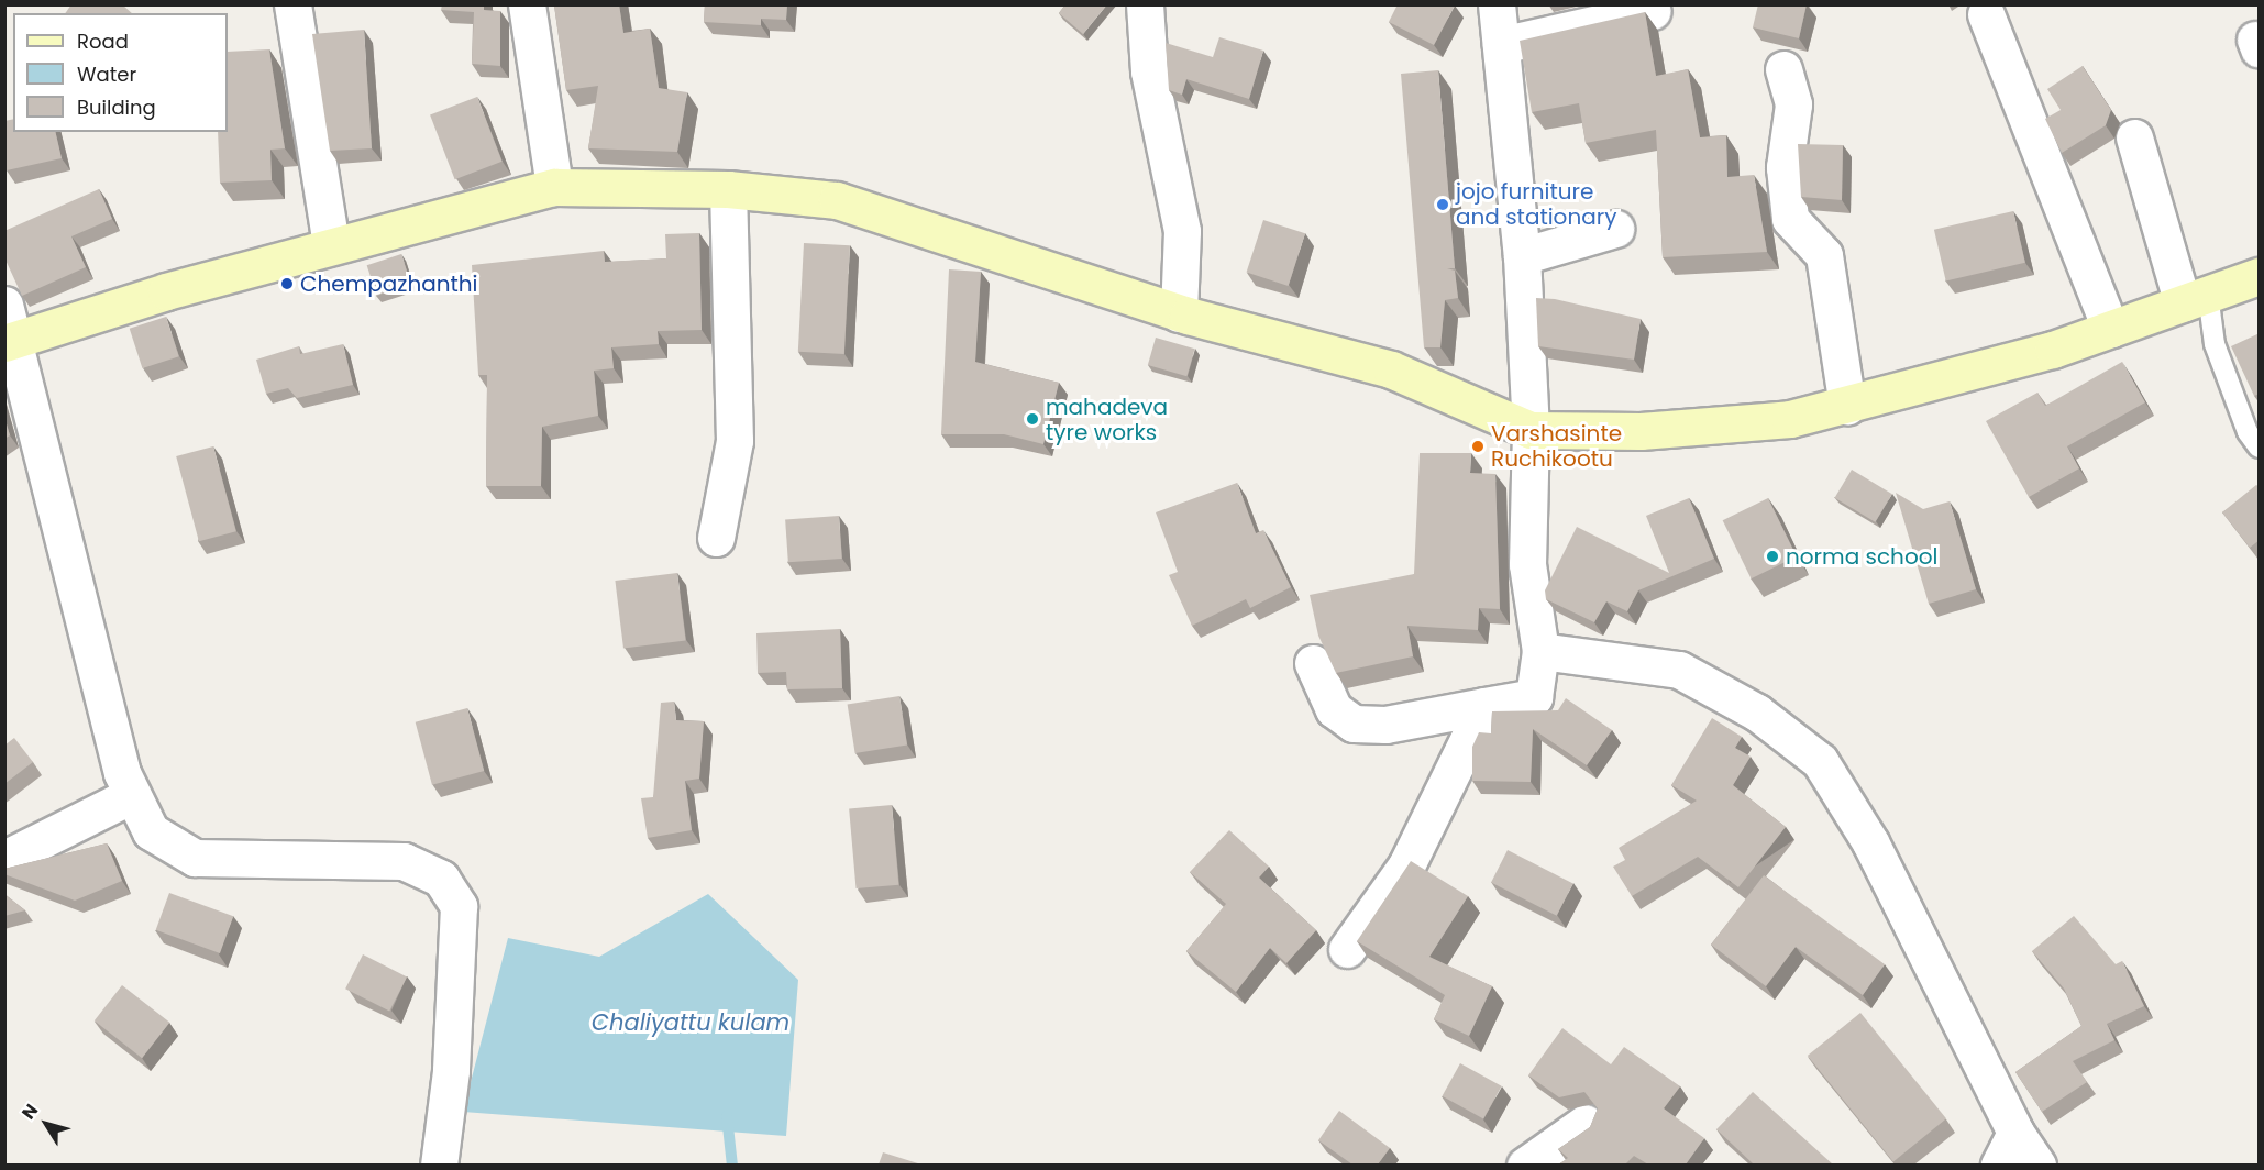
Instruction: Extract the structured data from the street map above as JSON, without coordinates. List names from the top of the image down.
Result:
{
  "water": ["Chaliyattu kulam"],
  "places": [
    "jojo furniture and stationary",
    "Chempazhanthi",
    "mahadeva tyre works",
    "Varshasinte Ruchikootu",
    "norma school"
  ],
  "legend": ["Road", "Water", "Building"],
  "north": "top left"
}
